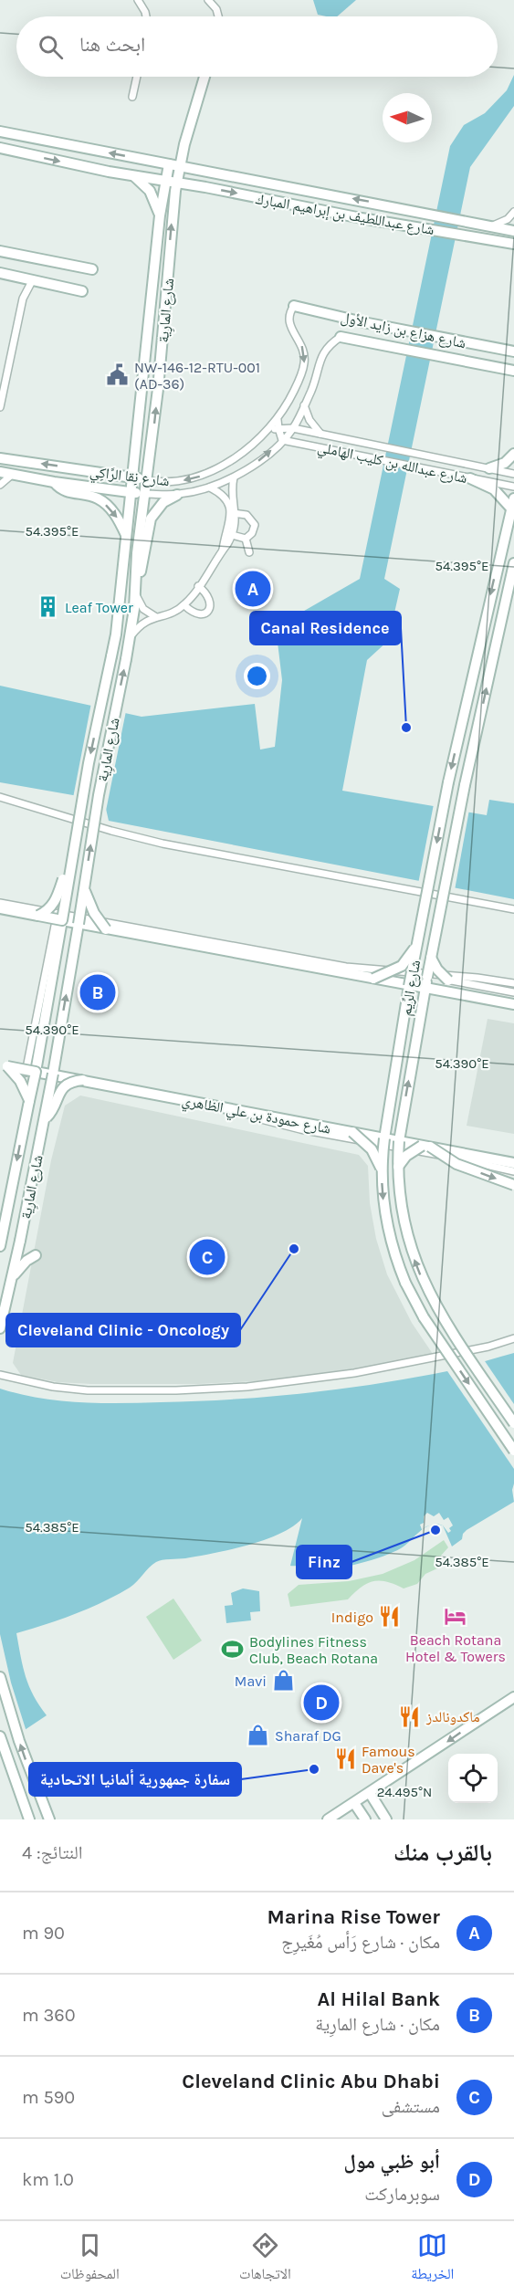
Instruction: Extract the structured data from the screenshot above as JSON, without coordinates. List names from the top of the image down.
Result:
{
  "streets": {
    "street": [
      "شارع عبداللطيف بن إبراهيم المبارك",
      "شارع المارِية",
      "شارع هزاع بن زايد الأول",
      "شارع عبدالله بن كليب الهاملي",
      "شارع نِقا الرَّاكِي",
      "شارع الرِّيم",
      "شارع حمودة بن علي الظاهري"
    ]
  },
  "crossings": [
    ["شارع عبداللطيف بن إبراهيم المبارك", "شارع المارِية"],
    ["شارع المارِية", "شارع نِقا الرَّاكِي"],
    ["شارع المارِية", "شارع حمودة بن علي الظاهري"],
    ["شارع هزاع بن زايد الأول", "شارع نِقا الرَّاكِي"],
    ["شارع عبدالله بن كليب الهاملي", "شارع نِقا الرَّاكِي"],
    ["شارع الرِّيم", "شارع حمودة بن علي الظاهري"]
  ],
  "places": {
    "public building": ["NW-146-12-RTU-001 (AD-36)"],
    "building": ["Leaf Tower"],
    "other": [
      "Canal Residence",
      "Cleveland Clinic - Oncology",
      "Finz",
      "سفارة جمهورية ألمانيا الاتحادية"
    ],
    "restaurant": ["Indigo", "ماكدونالدز", "Famous Dave's"],
    "hotel": ["Beach Rotana Hotel & Towers"],
    "sports": ["Bodylines Fitness Club, Beach Rotana"],
    "shop": ["Mavi", "Sharaf DG"]
  },
  "north": "left",
  "page": {
    "search": "ابحث هنا",
    "pins": [
      "A",
      "B",
      "C",
      "D"
    ],
    "heading": ["بالقرب منك", "النتائج: 4"],
    "list": [
      {
        "mark": "A",
        "name": "Marina Rise Tower",
        "note": "مكان · شارع رَأس مُغَيرِج",
        "value": "90 m"
      },
      {
        "mark": "B",
        "name": "Al Hilal Bank",
        "note": "مكان · شارع المارِية",
        "value": "360 m"
      },
      {
        "mark": "C",
        "name": "Cleveland Clinic Abu Dhabi",
        "note": "مستشفى",
        "value": "590 m"
      },
      {
        "mark": "D",
        "name": "أبو ظبي مول",
        "note": "سوبرماركت",
        "value": "1.0 km"
      }
    ],
    "nav": ["الخريطة", "الاتجاهات", "المحفوظات"]
  },
  "coordinates": [
    "54.395°E",
    "54.390°E",
    "54.385°E",
    "24.495°N"
  ]
}
